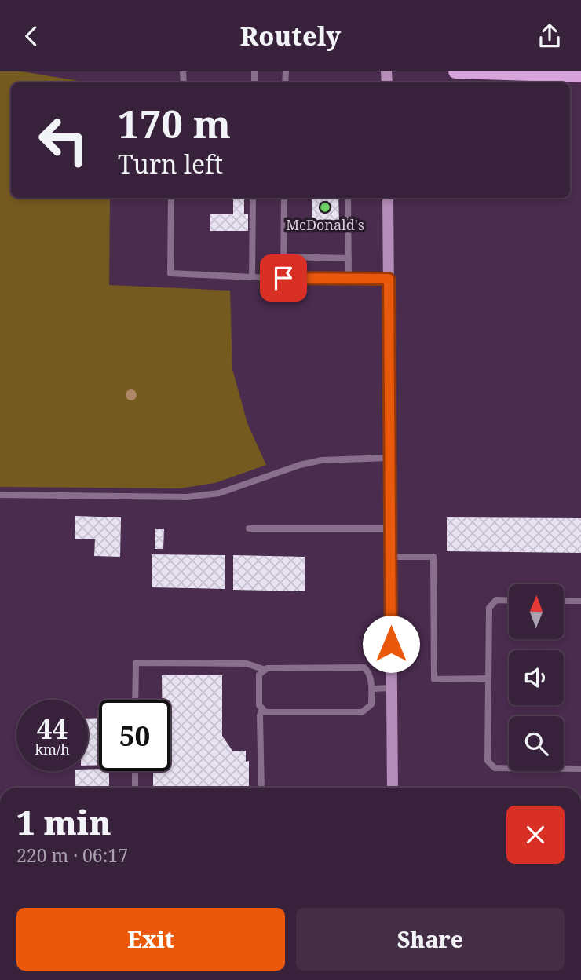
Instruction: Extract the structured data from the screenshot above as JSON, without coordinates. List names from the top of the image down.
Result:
{
  "places": ["McDonald's"],
  "north": "top",
  "page": {
    "header": "Routely",
    "turn": ["170 m", "Turn left"],
    "speed": "44 km/h",
    "limit": "50",
    "heading": ["1 min", "220 m · 06:17"],
    "buttons": ["Exit", "Share"]
  }
}
